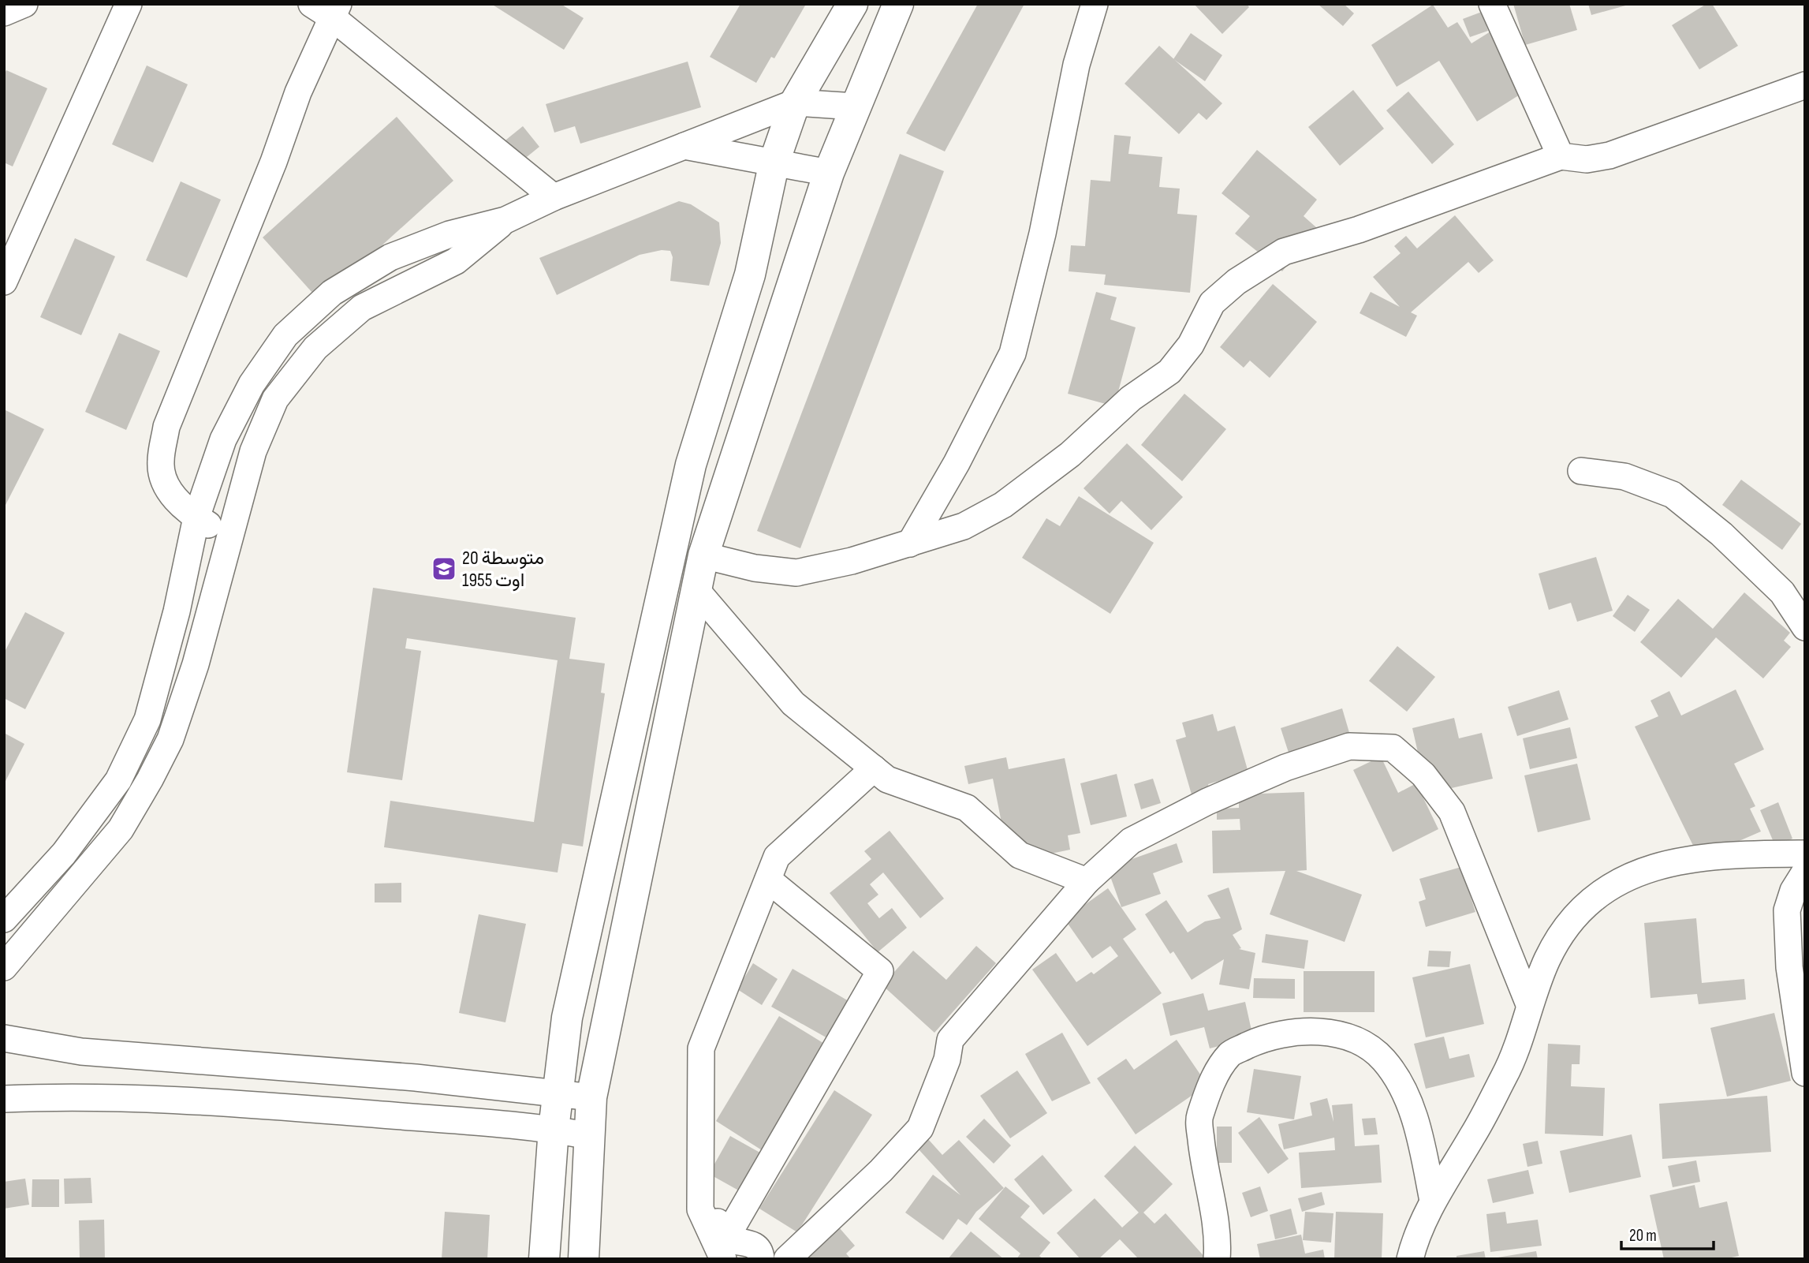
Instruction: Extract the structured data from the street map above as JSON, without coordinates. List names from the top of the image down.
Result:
{
  "places": {
    "school or university": ["متوسطة 20 اوت 1955"]
  },
  "scale_bar": "20 m"
}
